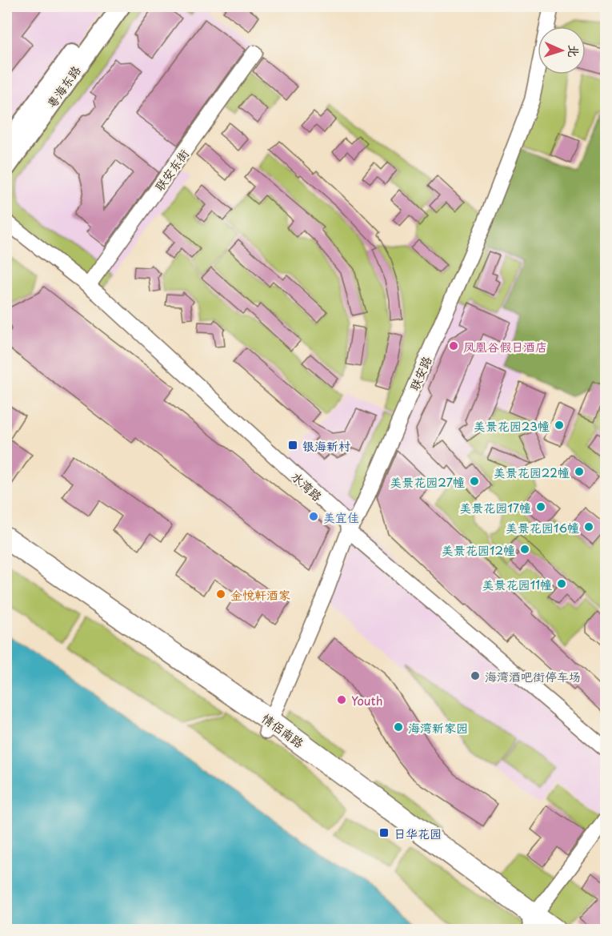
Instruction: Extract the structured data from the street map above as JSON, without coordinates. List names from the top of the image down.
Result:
{
  "streets": {
    "highway": ["情侣南路"],
    "main road": ["粤海东路"],
    "street": ["联安东街", "联安路", "水湾路"]
  },
  "crossings": [
    ["联安东街", "水湾路"],
    ["联安路", "水湾路"],
    ["联安路", "情侣南路"]
  ],
  "places": {
    "other": [
      "凤凰谷假日酒店",
      "美景花园23幢",
      "美景花园22幢",
      "美景花园27幢",
      "美景花园17幢",
      "美宜佳",
      "美景花园16幢",
      "美景花园12幢",
      "美景花园11幢",
      "金悅軒酒家",
      "海湾酒吧街停车场",
      "Youth",
      "海湾新家园"
    ],
    "transit": ["银海新村", "日华花园"]
  },
  "north": "right"
}
